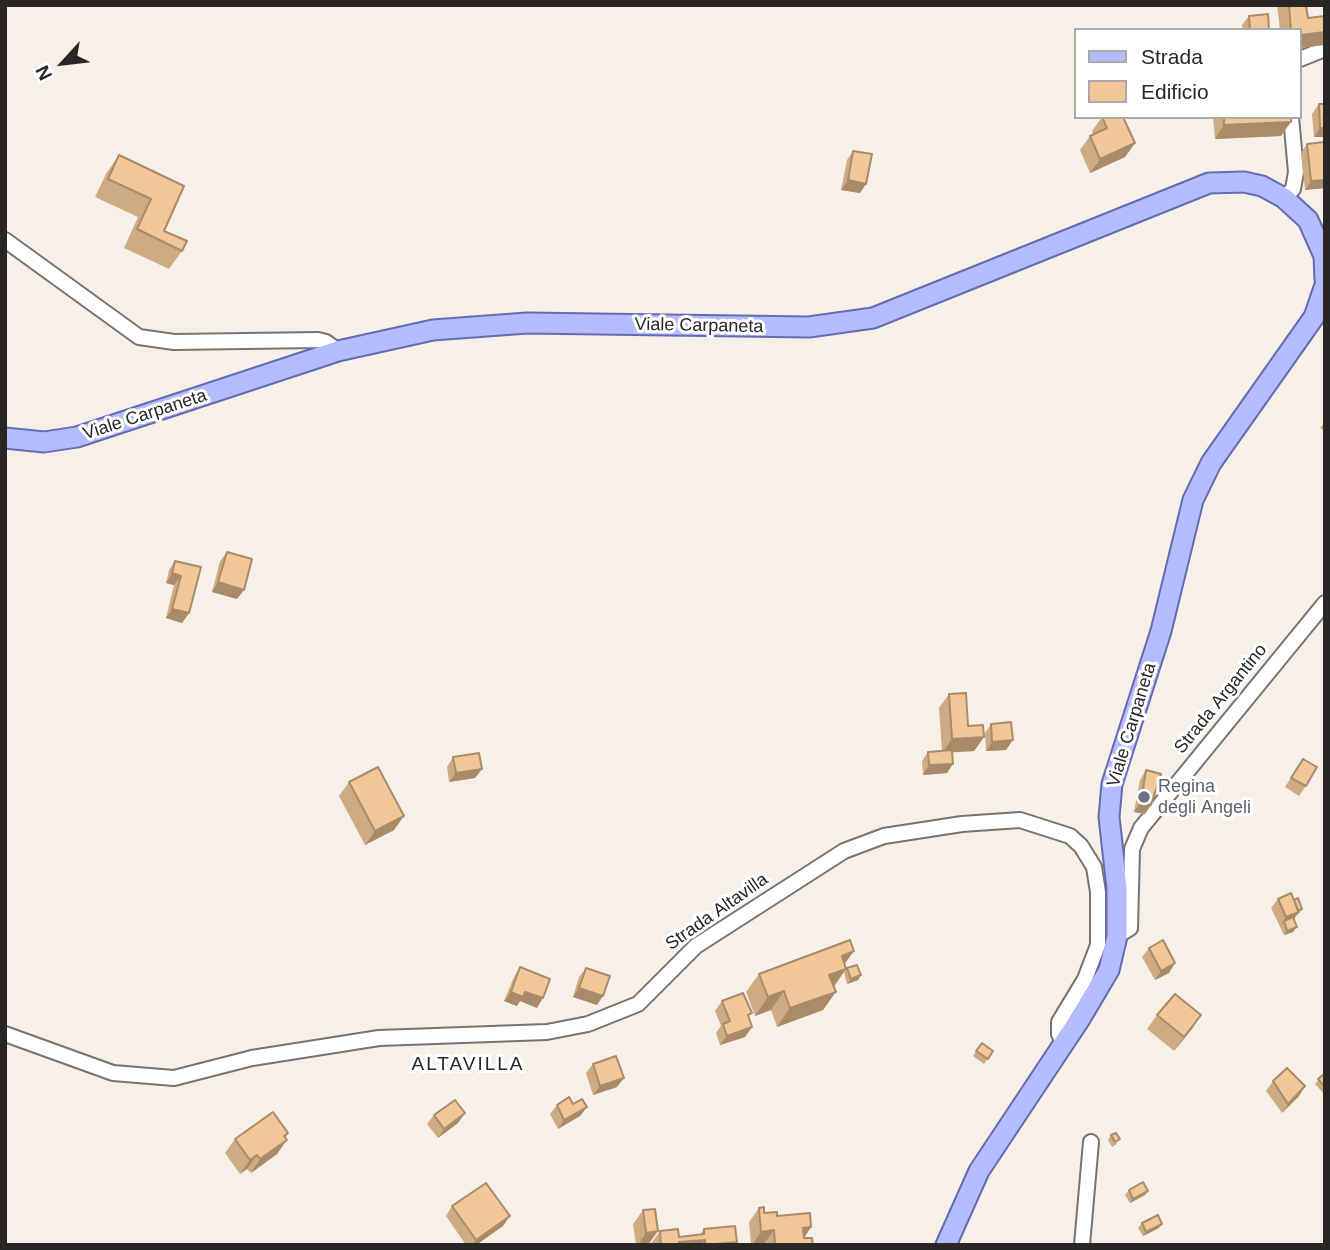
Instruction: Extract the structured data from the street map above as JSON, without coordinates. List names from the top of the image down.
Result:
{
  "streets": {
    "main road": ["Viale Carpaneta"],
    "street": ["Strada Argantino", "Strada Altavilla"]
  },
  "crossings": [
    ["Viale Carpaneta", "Strada Argantino"],
    ["Viale Carpaneta", "Strada Altavilla"]
  ],
  "districts": ["ALTAVILLA"],
  "places": ["Regina degli Angeli"],
  "legend": ["Strada", "Edificio"],
  "north": "bottom left"
}
